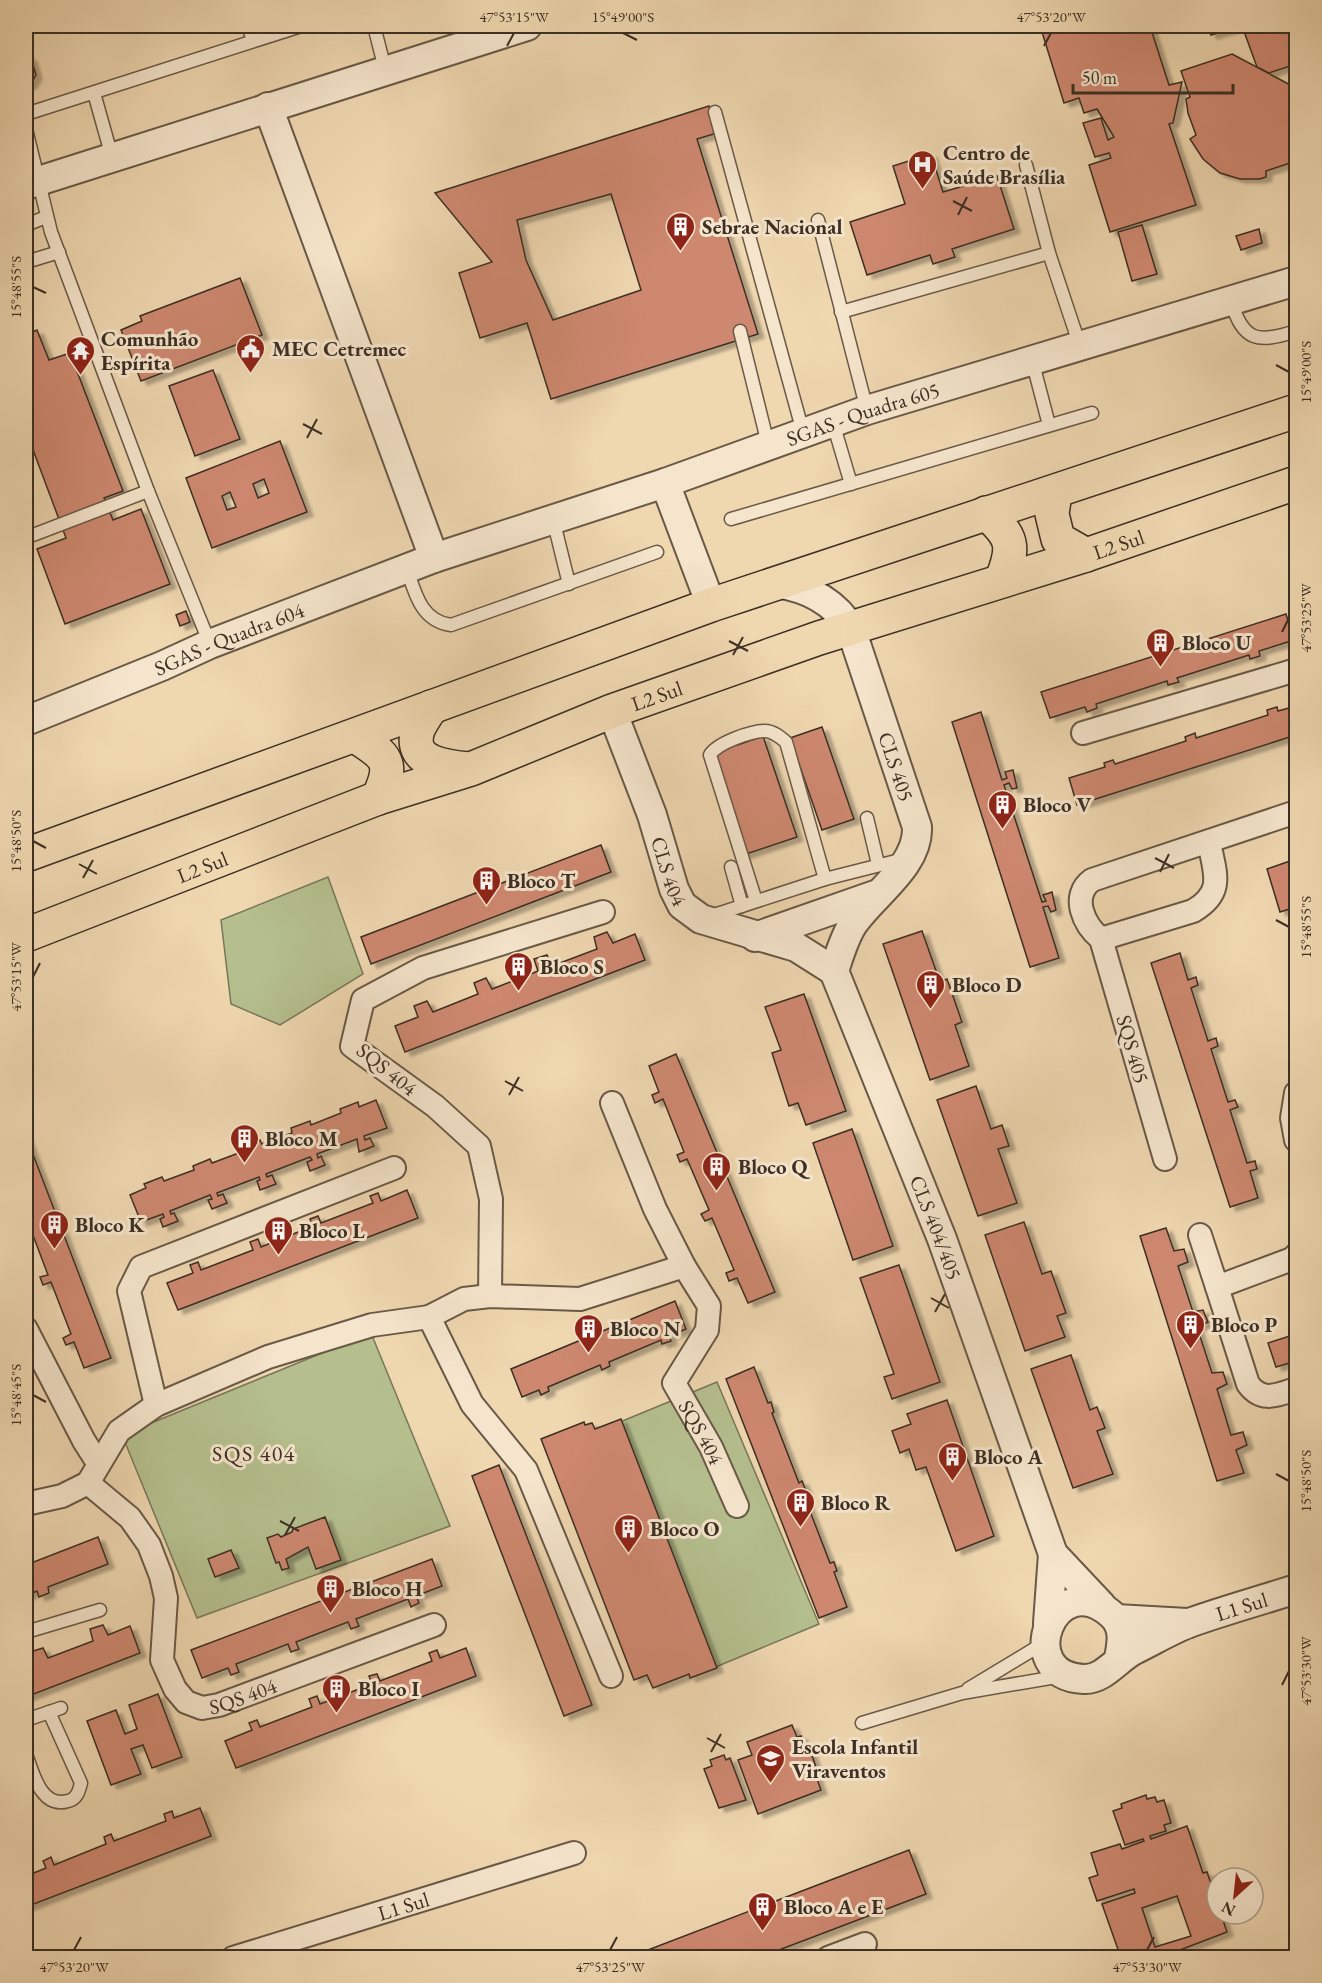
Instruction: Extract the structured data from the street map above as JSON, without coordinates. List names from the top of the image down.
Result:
{
  "streets": {
    "main road": ["L2 Sul"],
    "street": [
      "SGAS - Quadra 605",
      "SGAS - Quadra 604",
      "CLS 405",
      "CLS 404",
      "SQS 405",
      "SQS 404",
      "CLS 404/405",
      "L1 Sul"
    ]
  },
  "crossings": [
    ["SGAS - Quadra 605", "SGAS - Quadra 604"],
    ["L2 Sul", "CLS 405"],
    ["L2 Sul", "CLS 404"],
    ["CLS 404", "CLS 404/405"],
    ["CLS 404/405", "L1 Sul"]
  ],
  "districts": ["SQS 404"],
  "places": {
    "hospital": ["Centro de Saúde Brasília"],
    "building": [
      "Sebrae Nacional",
      "Bloco U",
      "Bloco V",
      "Bloco T",
      "Bloco S",
      "Bloco D",
      "Bloco M",
      "Bloco Q",
      "Bloco K",
      "Bloco L",
      "Bloco P",
      "Bloco N",
      "Bloco A",
      "Bloco R",
      "Bloco O",
      "Bloco H",
      "Bloco I",
      "Bloco A e E"
    ],
    "public building": ["MEC Cetremec"],
    "temple": ["Comunhão Espírita"],
    "school or university": ["Escola Infantil Viraventos"]
  },
  "scale_bar": "50 m",
  "north": "bottom left",
  "coordinates": [
    "47°53'15\"W",
    "15°49'00\"S",
    "47°53'20\"W",
    "15°48'55\"S",
    "47°53'25\"W",
    "15°48'50\"S",
    "15°48'45\"S",
    "47°53'30\"W"
  ]
}
